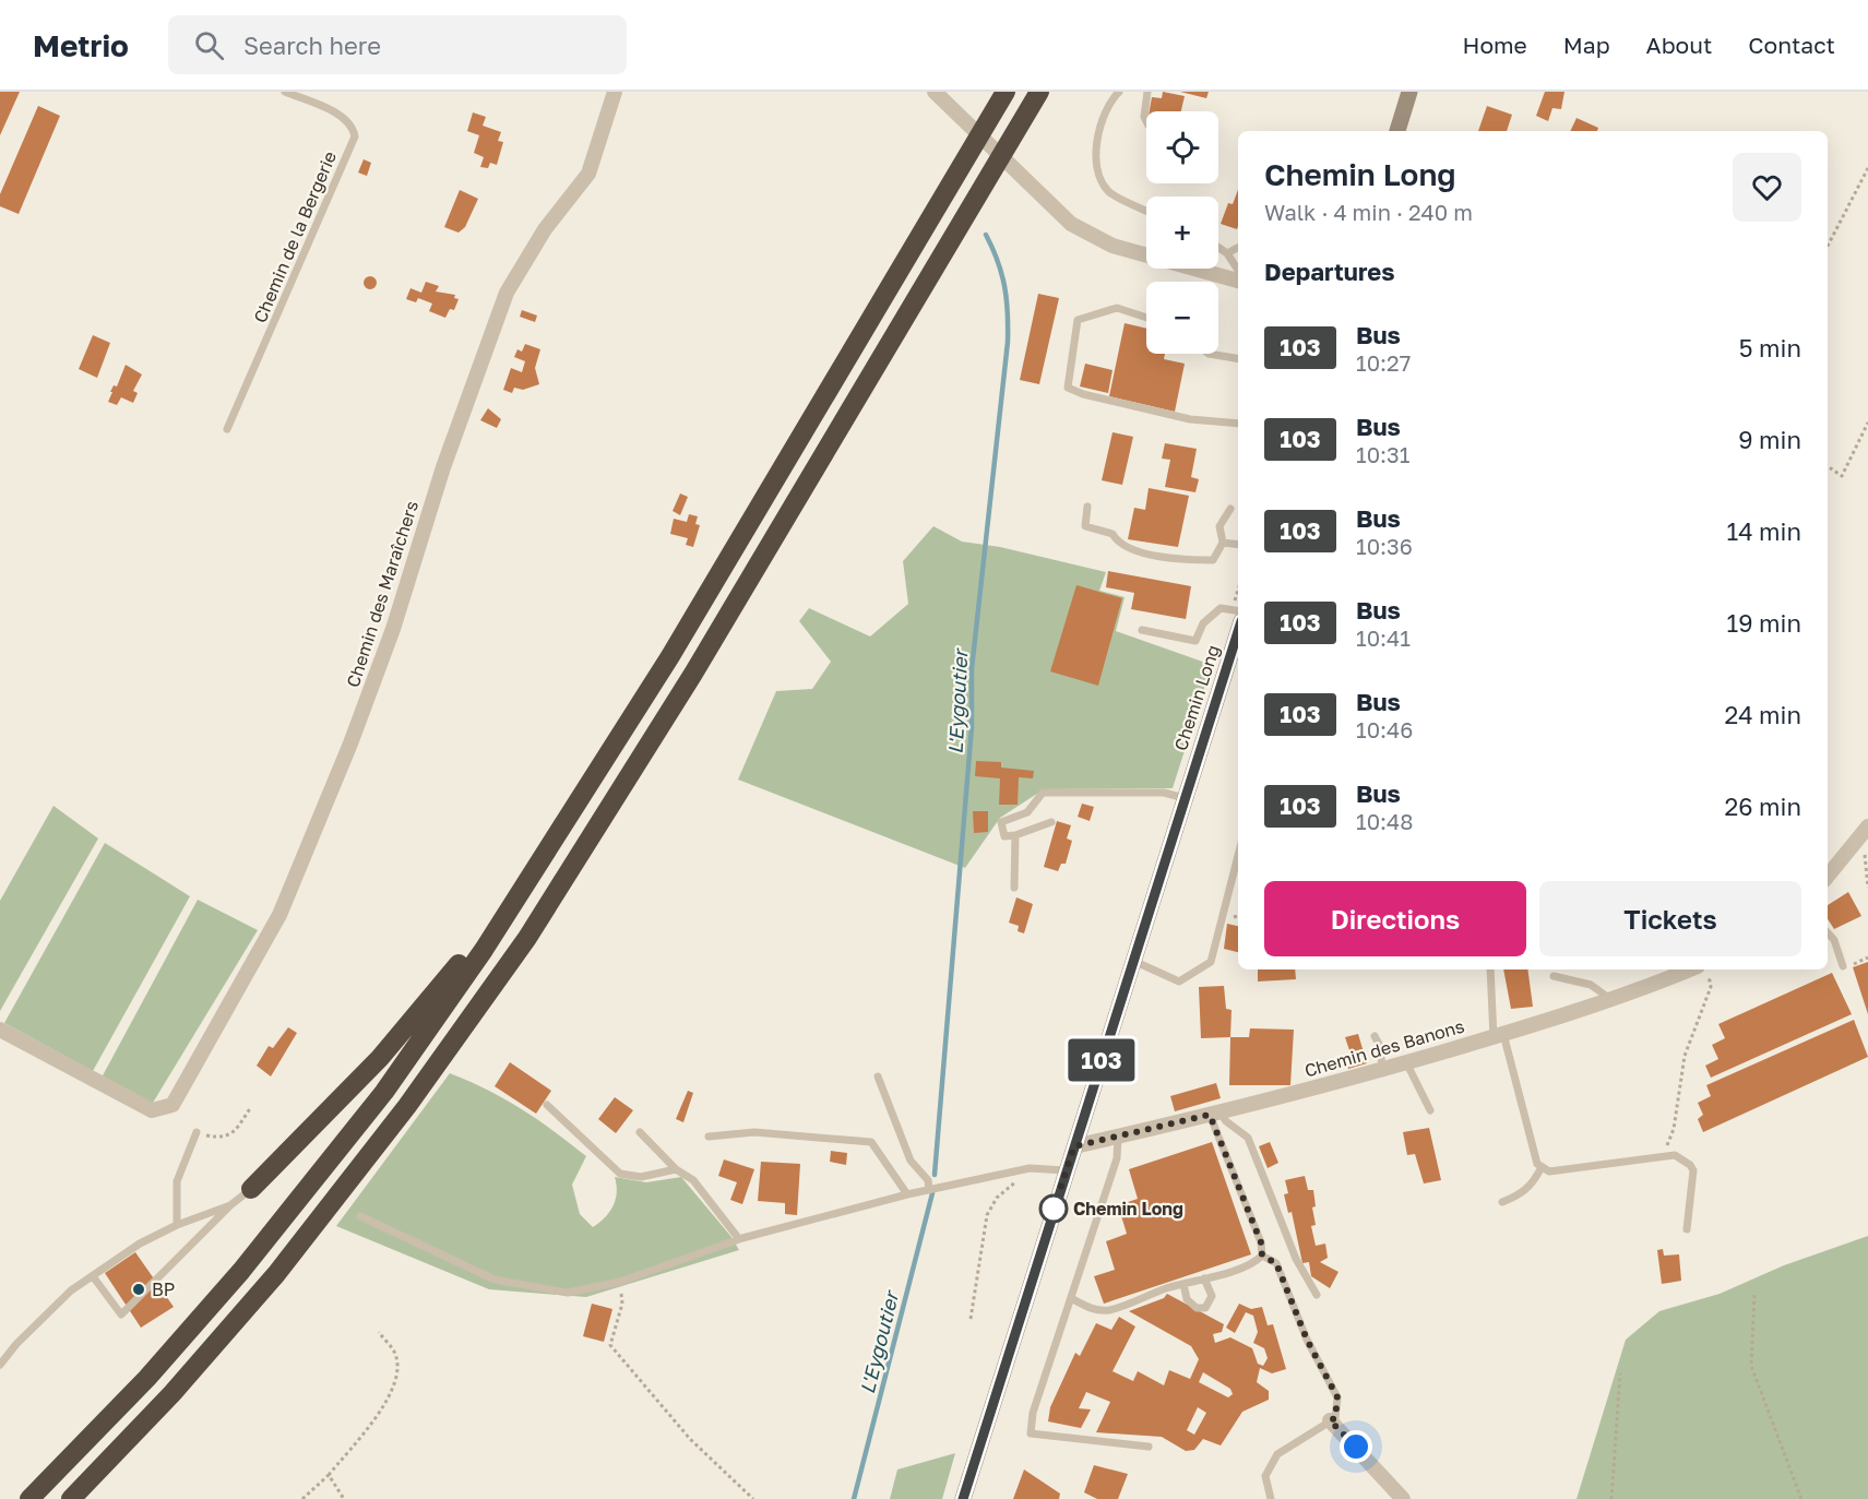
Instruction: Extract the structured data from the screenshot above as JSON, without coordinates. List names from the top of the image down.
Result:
{
  "streets": {
    "main road": ["Chemin Long"],
    "street": ["Chemin des Maraîchers", "Chemin des Banons"],
    "lane": ["Chemin de la Bergerie"]
  },
  "crossings": [
    ["Chemin Long", "Chemin des Banons"]
  ],
  "water": ["L'Eygoutier"],
  "places": ["Chemin Long", "BP"],
  "lines": ["bus line 103"],
  "page": {
    "header": "Metrio",
    "search": "Search here",
    "nav": [
      "Home",
      "Map",
      "About",
      "Contact"
    ],
    "on_map": "103",
    "map_buttons": ["+", "−"],
    "heading": [
      ["Chemin Long", "Walk · 4 min · 240 m"],
      "Departures"
    ],
    "list": [
      {
        "mark": "103",
        "name": "Bus",
        "note": "10:27",
        "value": "5 min"
      },
      {
        "mark": "103",
        "name": "Bus",
        "note": "10:31",
        "value": "9 min"
      },
      {
        "mark": "103",
        "name": "Bus",
        "note": "10:36",
        "value": "14 min"
      },
      {
        "mark": "103",
        "name": "Bus",
        "note": "10:41",
        "value": "19 min"
      },
      {
        "mark": "103",
        "name": "Bus",
        "note": "10:46",
        "value": "24 min"
      },
      {
        "mark": "103",
        "name": "Bus",
        "note": "10:48",
        "value": "26 min"
      }
    ],
    "buttons": ["Directions", "Tickets"]
  }
}
